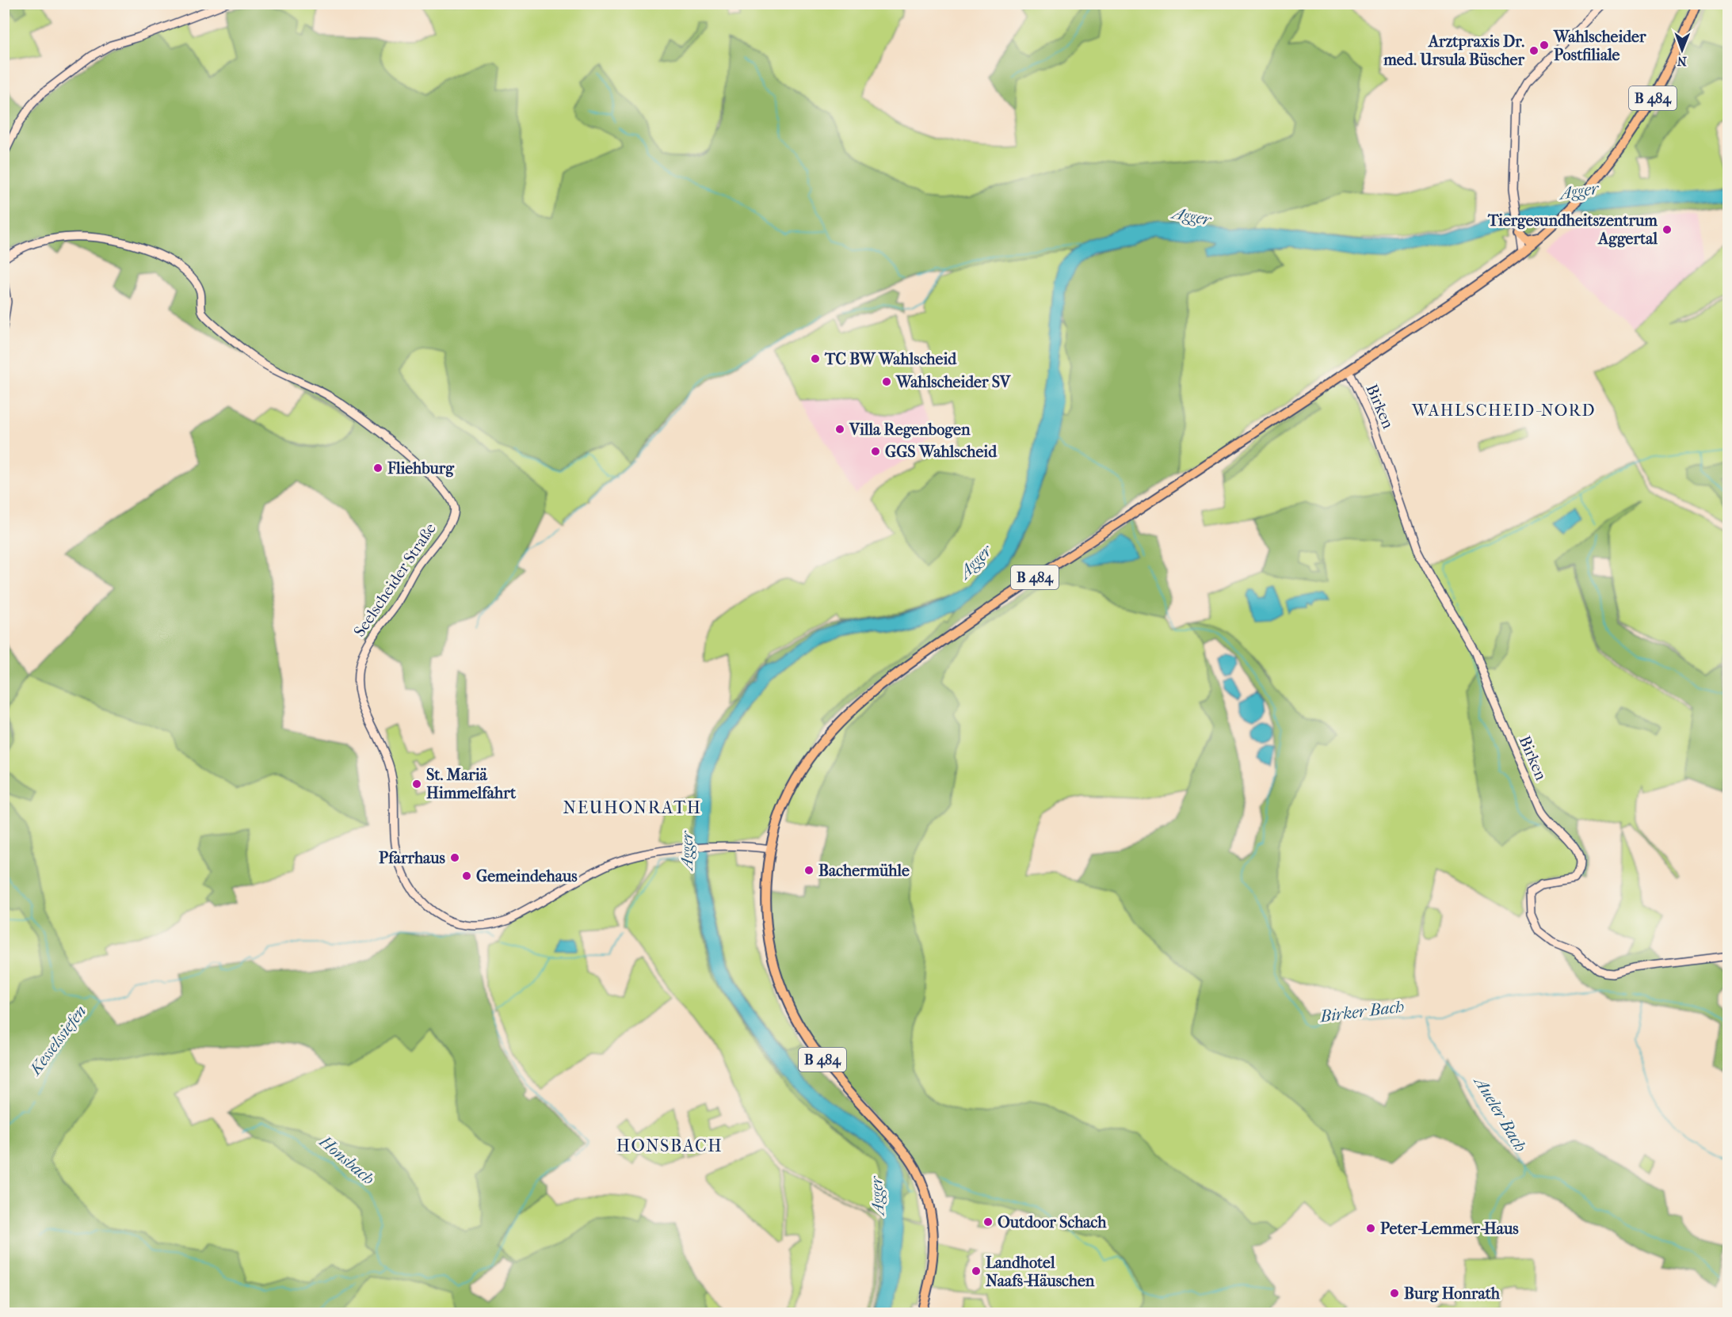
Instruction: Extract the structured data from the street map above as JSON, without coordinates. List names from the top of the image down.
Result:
{
  "streets": {
    "main road": ["B 484"],
    "street": ["Birken", "Seelscheider Straße"]
  },
  "crossings": [
    ["B 484", "Birken"],
    ["B 484", "Seelscheider Straße"]
  ],
  "districts": ["WAHLSCHEID-NORD", "NEUHONRATH", "HONSBACH"],
  "water": [
    "Agger",
    "Birker Bach",
    "Kesselssiefen",
    "Aueler Bach",
    "Honsbach"
  ],
  "places": [
    "Wahlscheider Postfiliale",
    "Arztpraxis Dr. med. Ursula Büscher",
    "Tiergesundheitszentrum Aggertal",
    "TC BW Wahlscheid",
    "Wahlscheider SV",
    "Villa Regenbogen",
    "GGS Wahlscheid",
    "Fliehburg",
    "St. Mariä Himmelfahrt",
    "Pfarrhaus",
    "Bachermühle",
    "Gemeindehaus",
    "Outdoor Schach",
    "Peter-Lemmer-Haus",
    "Landhotel Naafs-Häuschen",
    "Burg Honrath"
  ],
  "north": "bottom"
}
